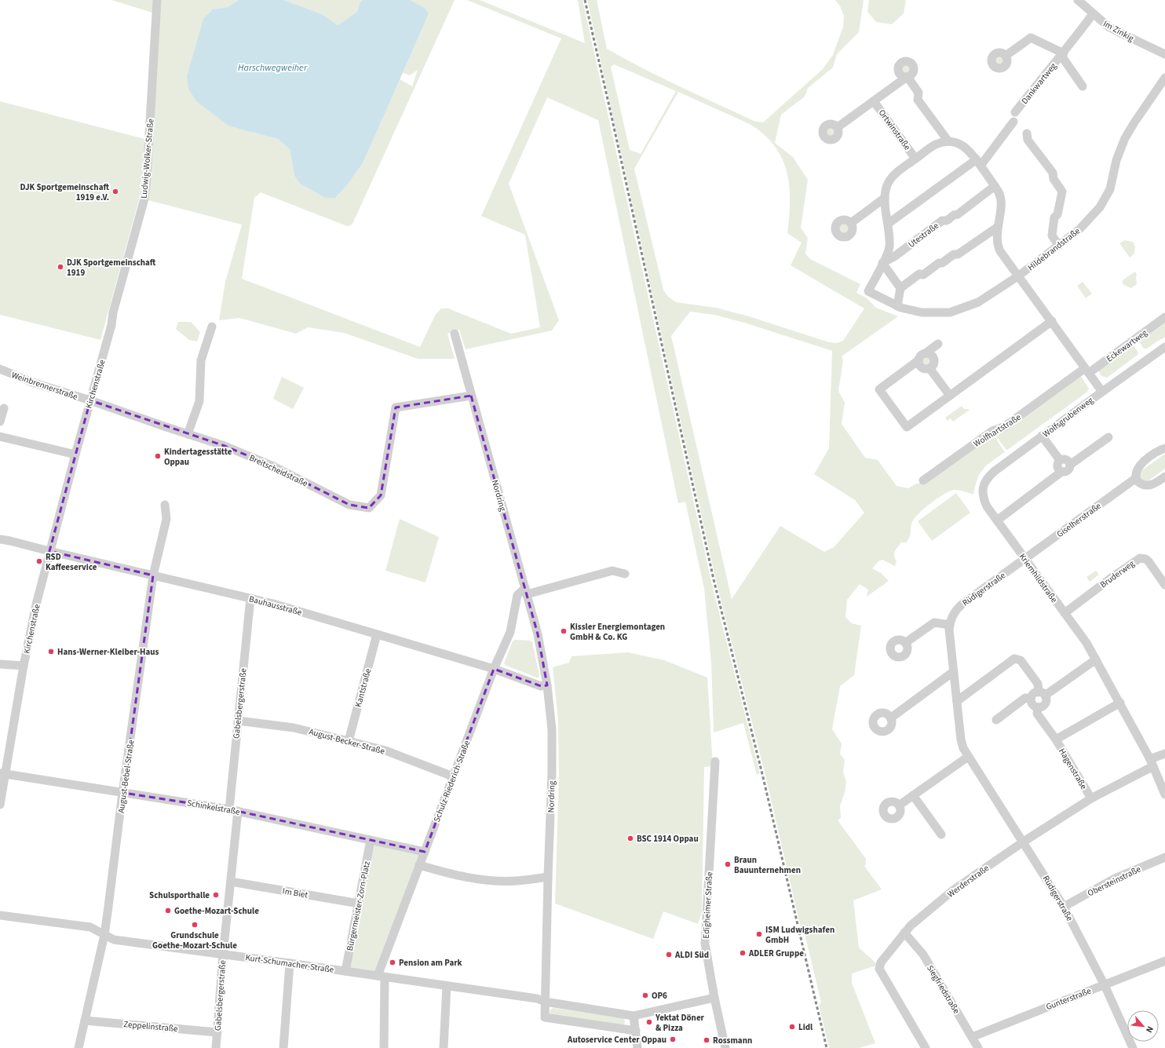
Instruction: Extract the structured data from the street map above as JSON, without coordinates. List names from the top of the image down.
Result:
{
  "streets": {
    "street": [
      "Im Zinkig",
      "Dankwartweg",
      "Ortwinstraße",
      "Ludwig-Wolker-Straße",
      "Utestraße",
      "Hildebrandstraße",
      "Eckewartweg",
      "Kirchenstraße",
      "Weinbrennerstraße",
      "Wolfsgrubenweg",
      "Wolfhartstraße",
      "Breitscheidstraße",
      "Nordring",
      "Giselherstraße",
      "Bruderweg",
      "Kriemhildstraße",
      "Rüdigerstraße",
      "Bauhausstraße",
      "Kantstraße",
      "Gabelsbergerstraße",
      "August-Becker-Straße",
      "Hagenstraße",
      "August-Bebel-Straße",
      "Schulz-Riederich-Straße",
      "Schinkelstraße",
      "Werderstraße",
      "Obersteinstraße",
      "Im Biet",
      "Edigheimer Straße",
      "Bürgermeister-Zorn-Platz",
      "Kurt-Schumacher-Straße",
      "Siegfriedstraße",
      "Gunterstraße",
      "Zeppelinstraße"
    ]
  },
  "crossings": [
    ["Im Zinkig", "Dankwartweg"],
    ["Ludwig-Wolker-Straße", "Kirchenstraße"],
    ["Utestraße", "Hildebrandstraße"],
    ["Eckewartweg", "Wolfhartstraße"],
    ["Kirchenstraße", "Weinbrennerstraße"],
    ["Kirchenstraße", "Breitscheidstraße"],
    ["Kirchenstraße", "Bauhausstraße"],
    ["Kirchenstraße", "Schinkelstraße"],
    ["Weinbrennerstraße", "Breitscheidstraße"],
    ["Wolfsgrubenweg", "Kriemhildstraße"],
    ["Breitscheidstraße", "Nordring"],
    ["Nordring", "Bauhausstraße"],
    ["Nordring", "Schulz-Riederich-Straße"],
    ["Nordring", "Kurt-Schumacher-Straße"],
    ["Giselherstraße", "Kriemhildstraße"],
    ["Giselherstraße", "Rüdigerstraße"],
    ["Bruderweg", "Kriemhildstraße"],
    ["Kriemhildstraße", "Rüdigerstraße"],
    ["Kriemhildstraße", "Werderstraße"],
    ["Rüdigerstraße", "Werderstraße"],
    ["Rüdigerstraße", "Obersteinstraße"],
    ["Rüdigerstraße", "Gunterstraße"],
    ["Bauhausstraße", "Kantstraße"],
    ["Bauhausstraße", "Gabelsbergerstraße"],
    ["Bauhausstraße", "August-Bebel-Straße"],
    ["Bauhausstraße", "Schulz-Riederich-Straße"],
    ["Kantstraße", "August-Becker-Straße"],
    ["Gabelsbergerstraße", "August-Becker-Straße"],
    ["Gabelsbergerstraße", "Schinkelstraße"],
    ["Gabelsbergerstraße", "Im Biet"],
    ["Gabelsbergerstraße", "Kurt-Schumacher-Straße"],
    ["Gabelsbergerstraße", "Zeppelinstraße"],
    ["August-Becker-Straße", "Schulz-Riederich-Straße"],
    ["Hagenstraße", "Werderstraße"],
    ["August-Bebel-Straße", "Schinkelstraße"],
    ["August-Bebel-Straße", "Kurt-Schumacher-Straße"],
    ["August-Bebel-Straße", "Zeppelinstraße"],
    ["Schulz-Riederich-Straße", "Schinkelstraße"],
    ["Schulz-Riederich-Straße", "Kurt-Schumacher-Straße"],
    ["Schinkelstraße", "Bürgermeister-Zorn-Platz"],
    ["Werderstraße", "Siegfriedstraße"],
    ["Im Biet", "Bürgermeister-Zorn-Platz"],
    ["Edigheimer Straße", "Kurt-Schumacher-Straße"],
    ["Bürgermeister-Zorn-Platz", "Kurt-Schumacher-Straße"],
    ["Siegfriedstraße", "Gunterstraße"]
  ],
  "water": ["Harschwegweiher"],
  "places": [
    "DJK Sportgemeinschaft 1919 e.V.",
    "DJK Sportgemeinschaft 1919",
    "Kindertagesstätte Oppau",
    "RSD Kaffeeservice",
    "Kissler Energiemontagen GmbH & Co. KG",
    "Hans-Werner-Kleiber-Haus",
    "BSC 1914 Oppau",
    "Braun Bauunternehmen",
    "Schulsporthalle",
    "Goethe-Mozart-Schule",
    "Grundschule Goethe-Mozart-Schule",
    "ISM Ludwigshafen GmbH",
    "ADLER Gruppe",
    "ALDI Süd",
    "Pension am Park",
    "OP6",
    "Yektat Döner & Pizza",
    "Lidl",
    "Autoservice Center Oppau",
    "Rossmann"
  ],
  "north": "bottom right"
}
